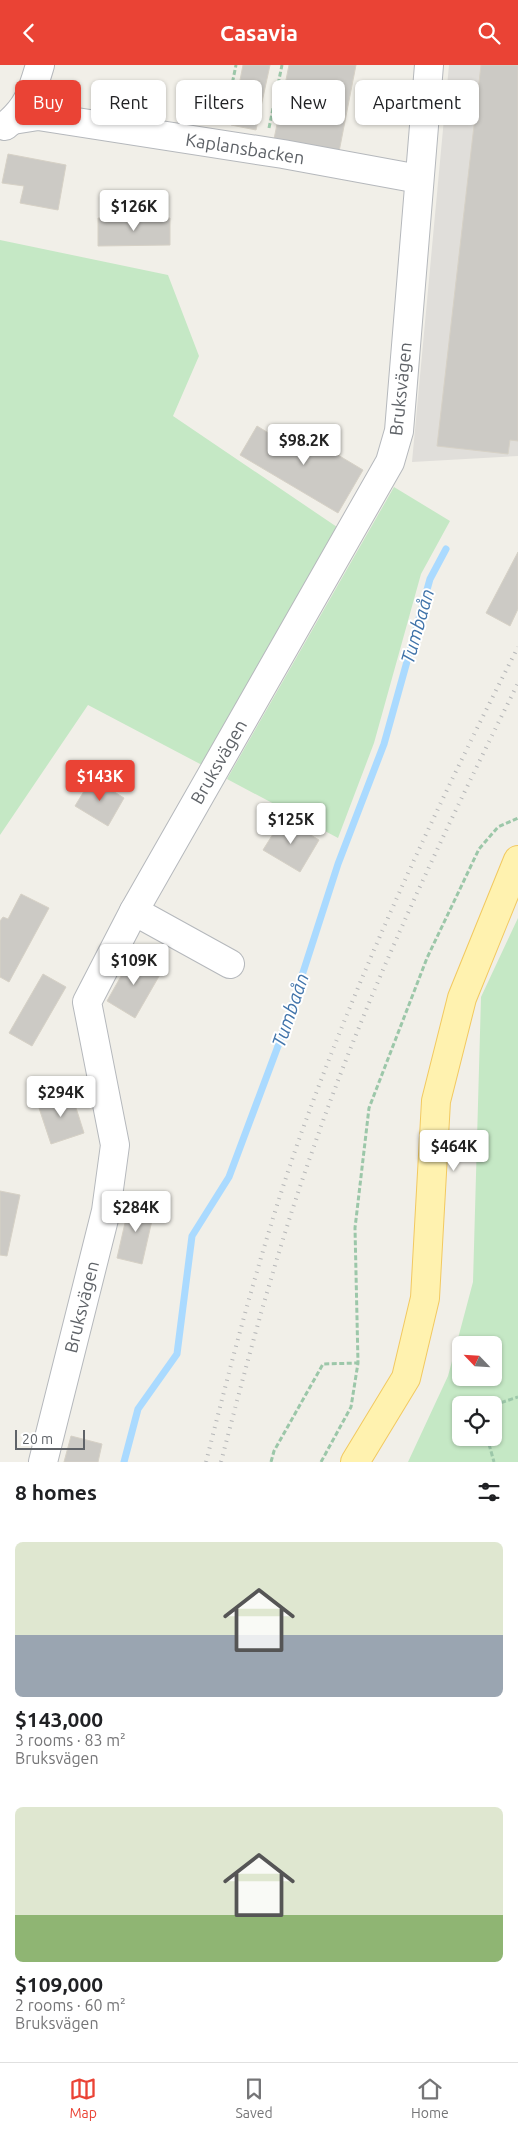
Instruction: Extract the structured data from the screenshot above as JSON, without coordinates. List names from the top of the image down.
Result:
{
  "streets": {
    "street": ["Kaplansbacken", "Bruksvägen"]
  },
  "crossings": [
    ["Kaplansbacken", "Bruksvägen"]
  ],
  "water": ["Tumbaån"],
  "scale_bar": "20 m",
  "north": "top left",
  "page": {
    "header": "Casavia",
    "chip": [
      "Buy",
      "Rent",
      "Filters",
      "New",
      "Apartment"
    ],
    "price": [
      "$126K",
      "$98.2K",
      "$143K",
      "$125K",
      "$109K",
      "$294K",
      "$464K",
      "$284K"
    ],
    "scale": "20 m",
    "heading": "8 homes",
    "list": [
      {
        "name": "$143,000",
        "note": "3 rooms · 83 m² · Bruksvägen"
      },
      {
        "name": "$109,000",
        "note": "2 rooms · 60 m² · Bruksvägen"
      }
    ],
    "tabs": ["Map", "Saved", "Home"]
  }
}
